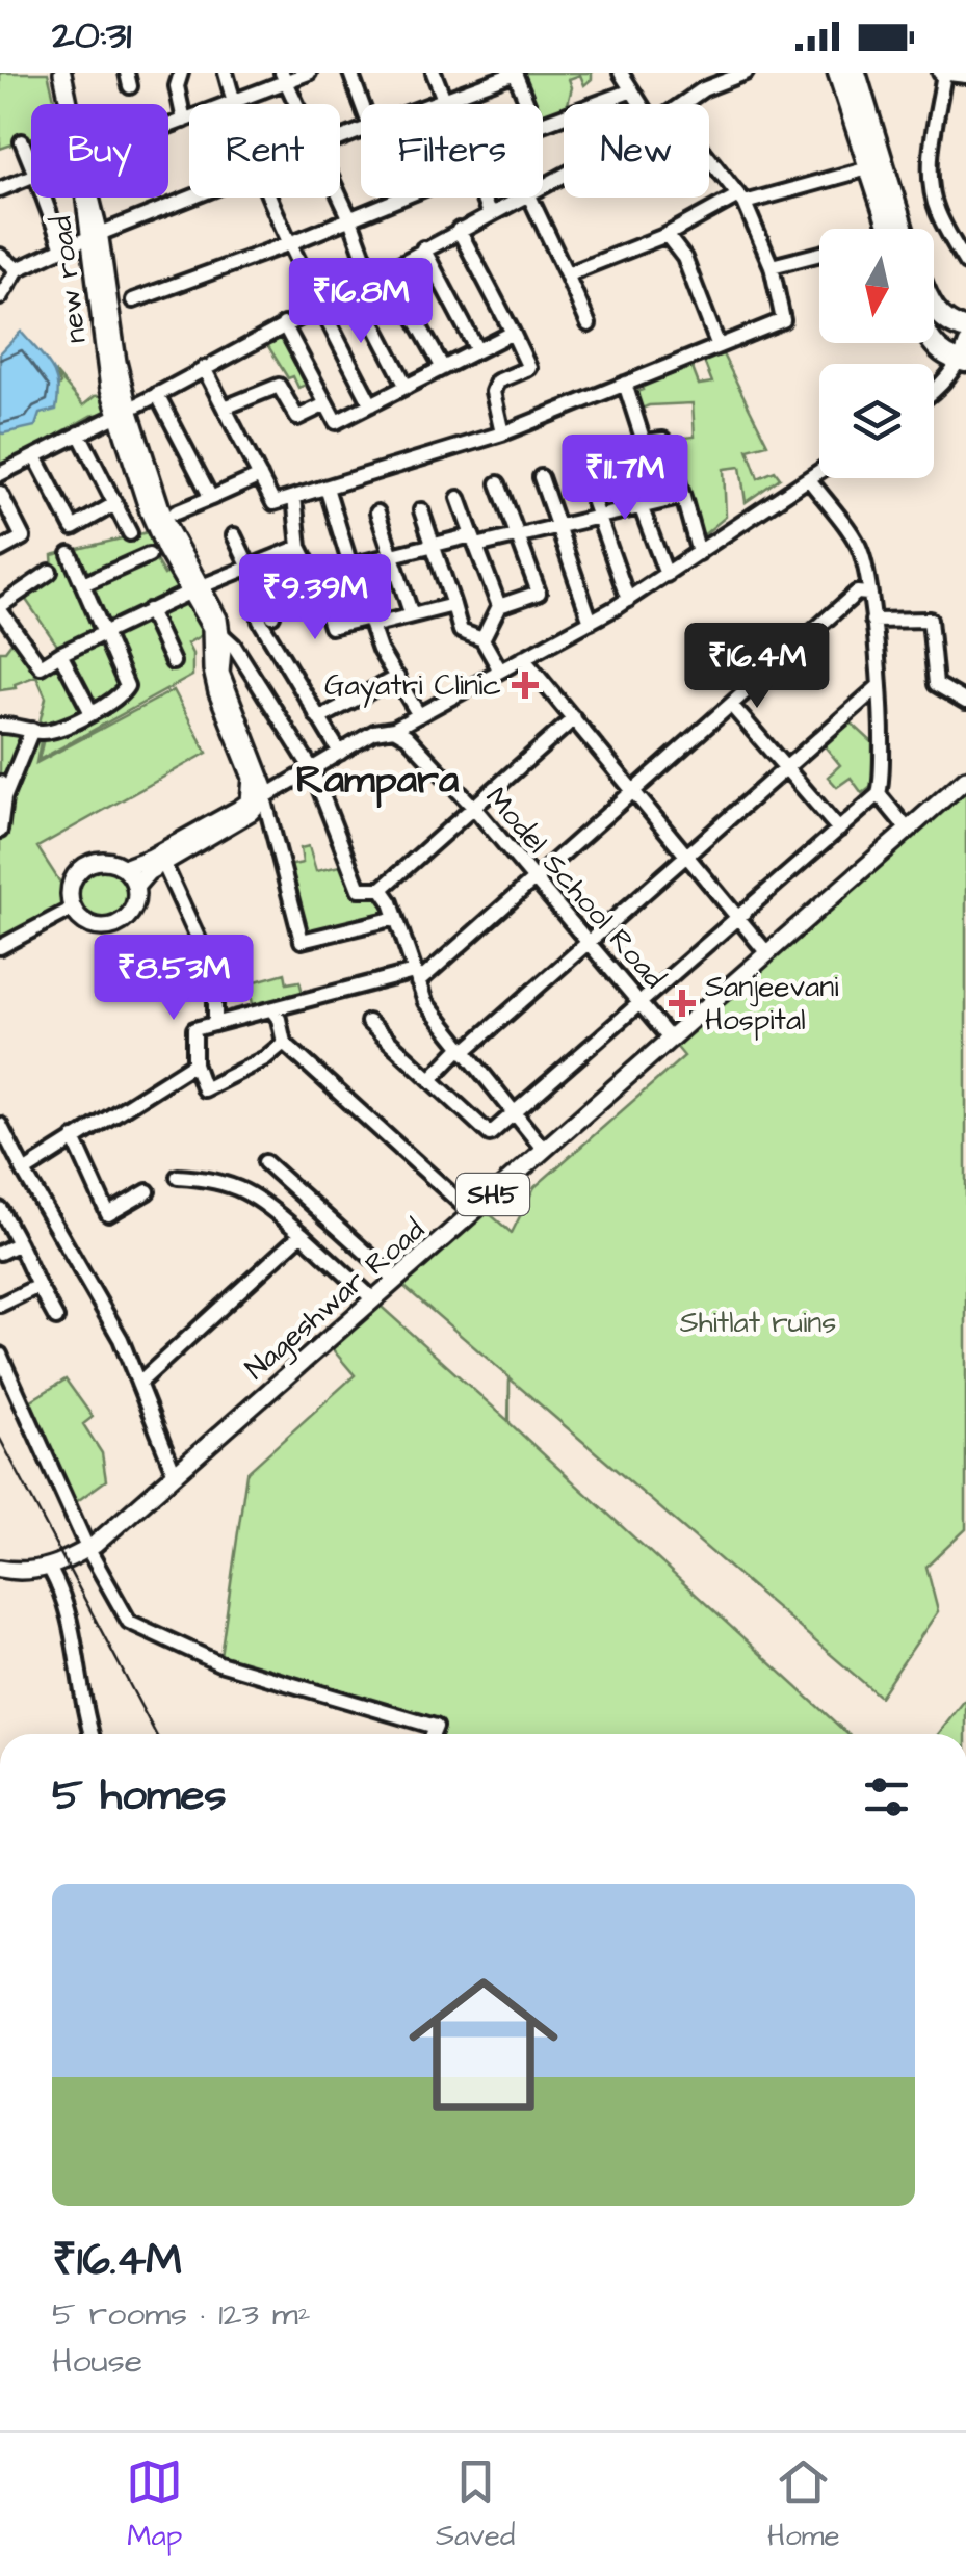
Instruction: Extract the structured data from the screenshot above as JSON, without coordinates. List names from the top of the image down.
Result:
{
  "streets": {
    "main road": ["new road", "SH5", "Nageshwar Road"],
    "street": ["Model School Road"]
  },
  "crossings": [
    ["Model School Road", "Nageshwar Road"]
  ],
  "districts": ["Rampara"],
  "parks": ["Shitlat ruins"],
  "places": {
    "health": ["Gayatri Clinic", "Sanjeevani Hospital"]
  },
  "north": "bottom",
  "page": {
    "status": "20:31",
    "chip": [
      "Buy",
      "Rent",
      "Filters",
      "New"
    ],
    "price": [
      "₹16.8M",
      "₹11.7M",
      "₹9.39M",
      "₹16.4M",
      "₹8.53M"
    ],
    "heading": "5 homes",
    "list": [
      {
        "name": "₹16.4M",
        "note": "5 rooms · 123 m² · House"
      }
    ],
    "tabs": ["Map", "Saved", "Home"]
  }
}
